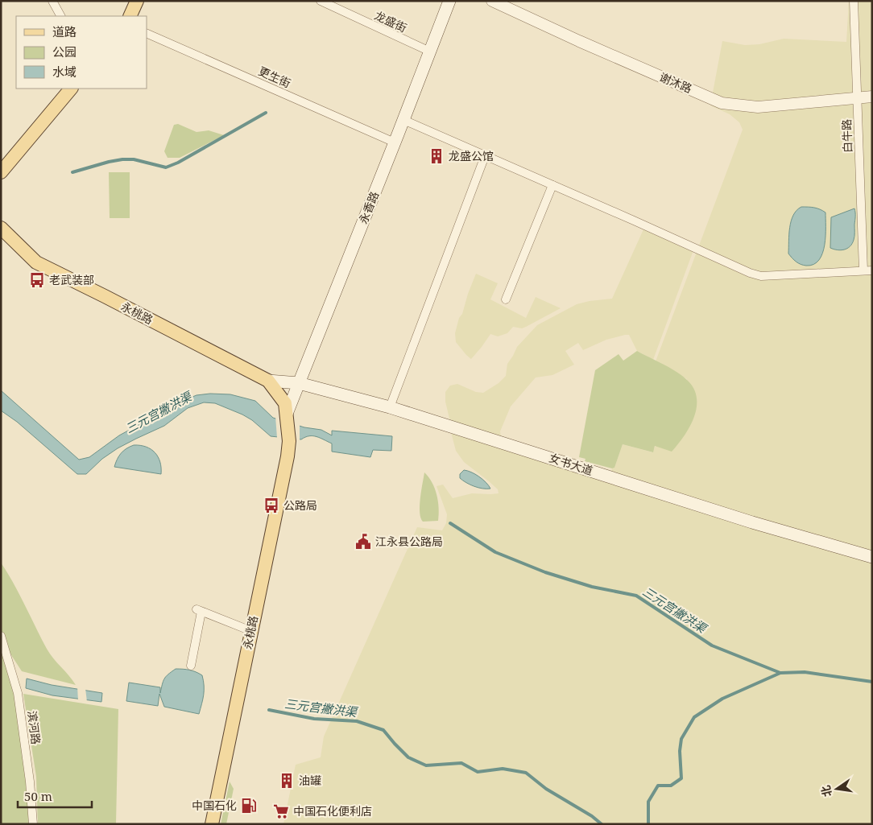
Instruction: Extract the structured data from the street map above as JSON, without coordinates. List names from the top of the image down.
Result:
{
  "streets": {
    "main road": ["永香路", "永桃路", "女书大道"],
    "street": [
      "龙盛街",
      "更生街",
      "谢沐路",
      "白牛路",
      "滨河路"
    ]
  },
  "crossings": [
    ["龙盛街", "永香路"],
    ["更生街", "永香路"],
    ["谢沐路", "白牛路"],
    ["永香路", "永桃路"],
    ["永香路", "女书大道"],
    ["永桃路", "女书大道"]
  ],
  "water": ["三元宫撇洪渠"],
  "places": {
    "building": ["龙盛公馆", "油罐"],
    "bus stop": ["老武装部", "公路局"],
    "public building": ["江永县公路局"],
    "fuel station": ["中国石化"],
    "supermarket": ["中国石化便利店"]
  },
  "legend": ["道路", "公园", "水域"],
  "scale_bar": "50 m",
  "north": "left"
}
